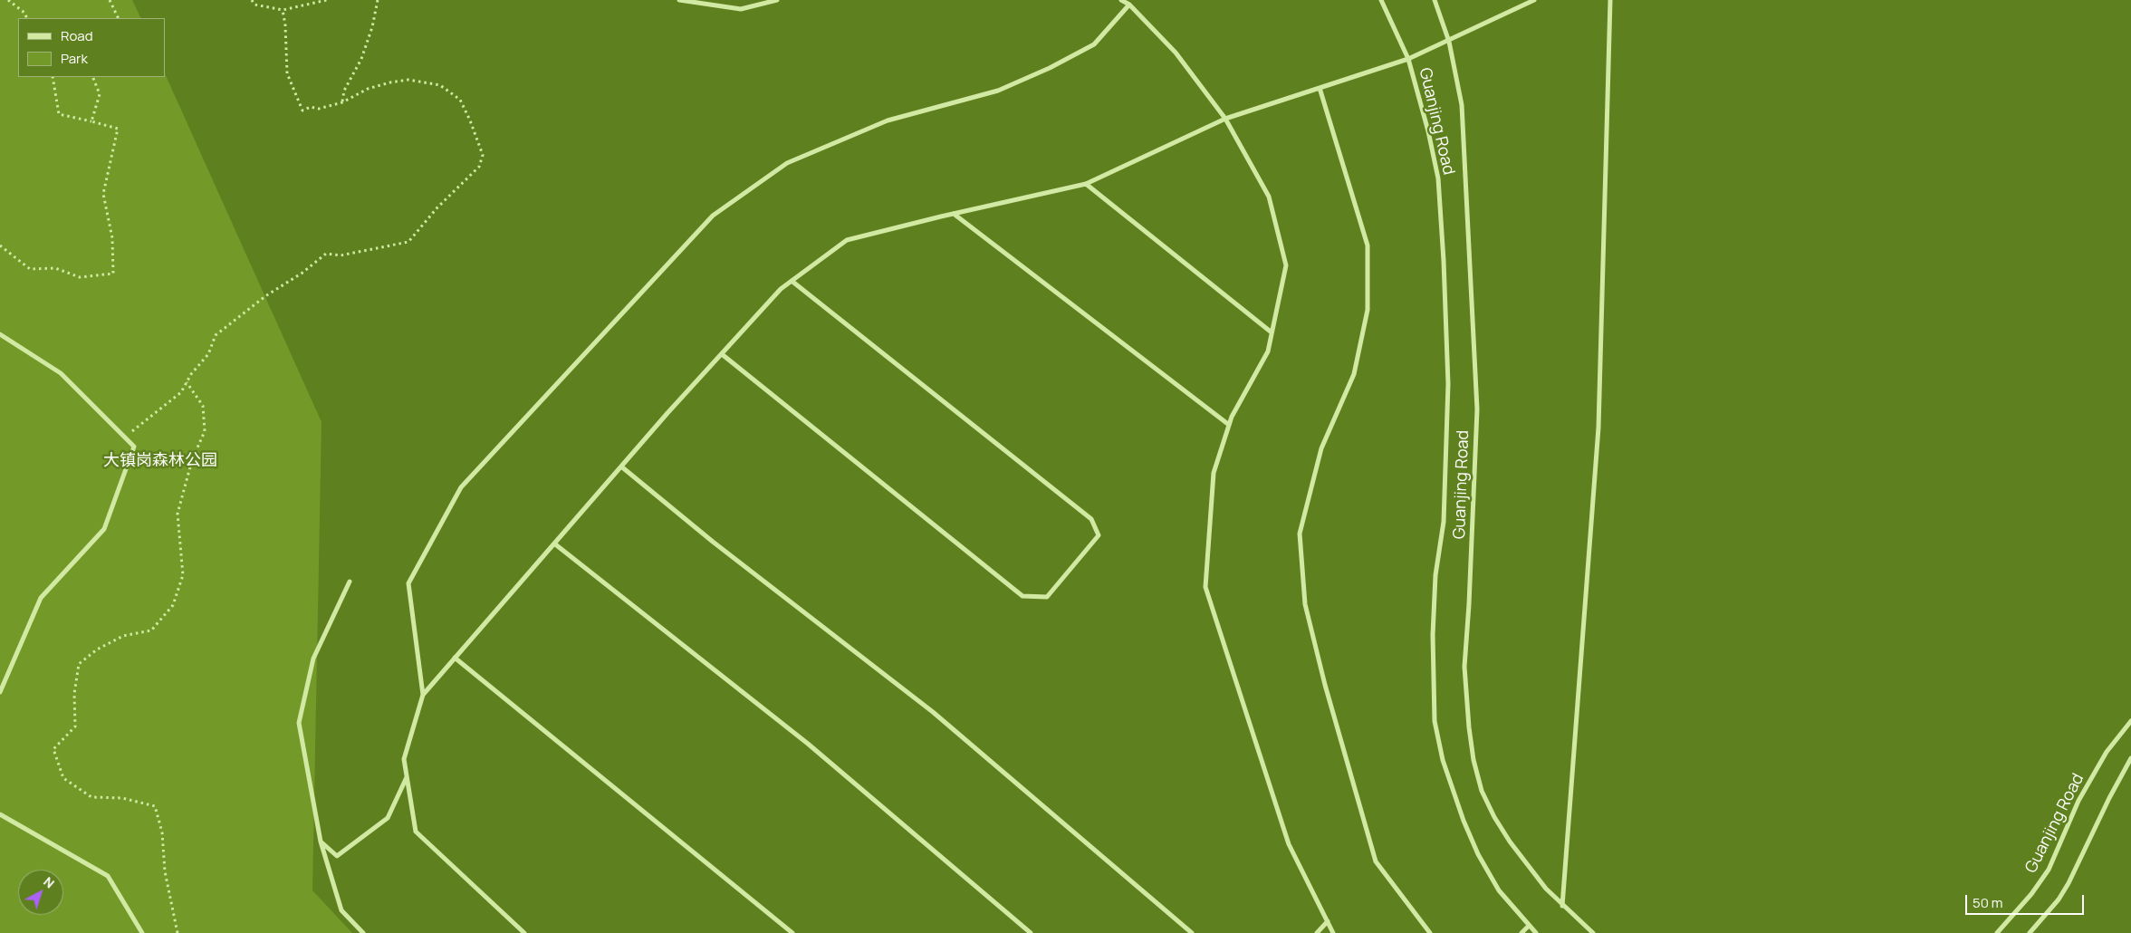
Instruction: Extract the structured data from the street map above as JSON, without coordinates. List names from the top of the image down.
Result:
{
  "streets": {
    "street": ["Guanjing Road"]
  },
  "parks": ["大镇岗森林公园"],
  "legend": ["Road", "Park"],
  "scale_bar": "50 m",
  "north": "top right"
}
